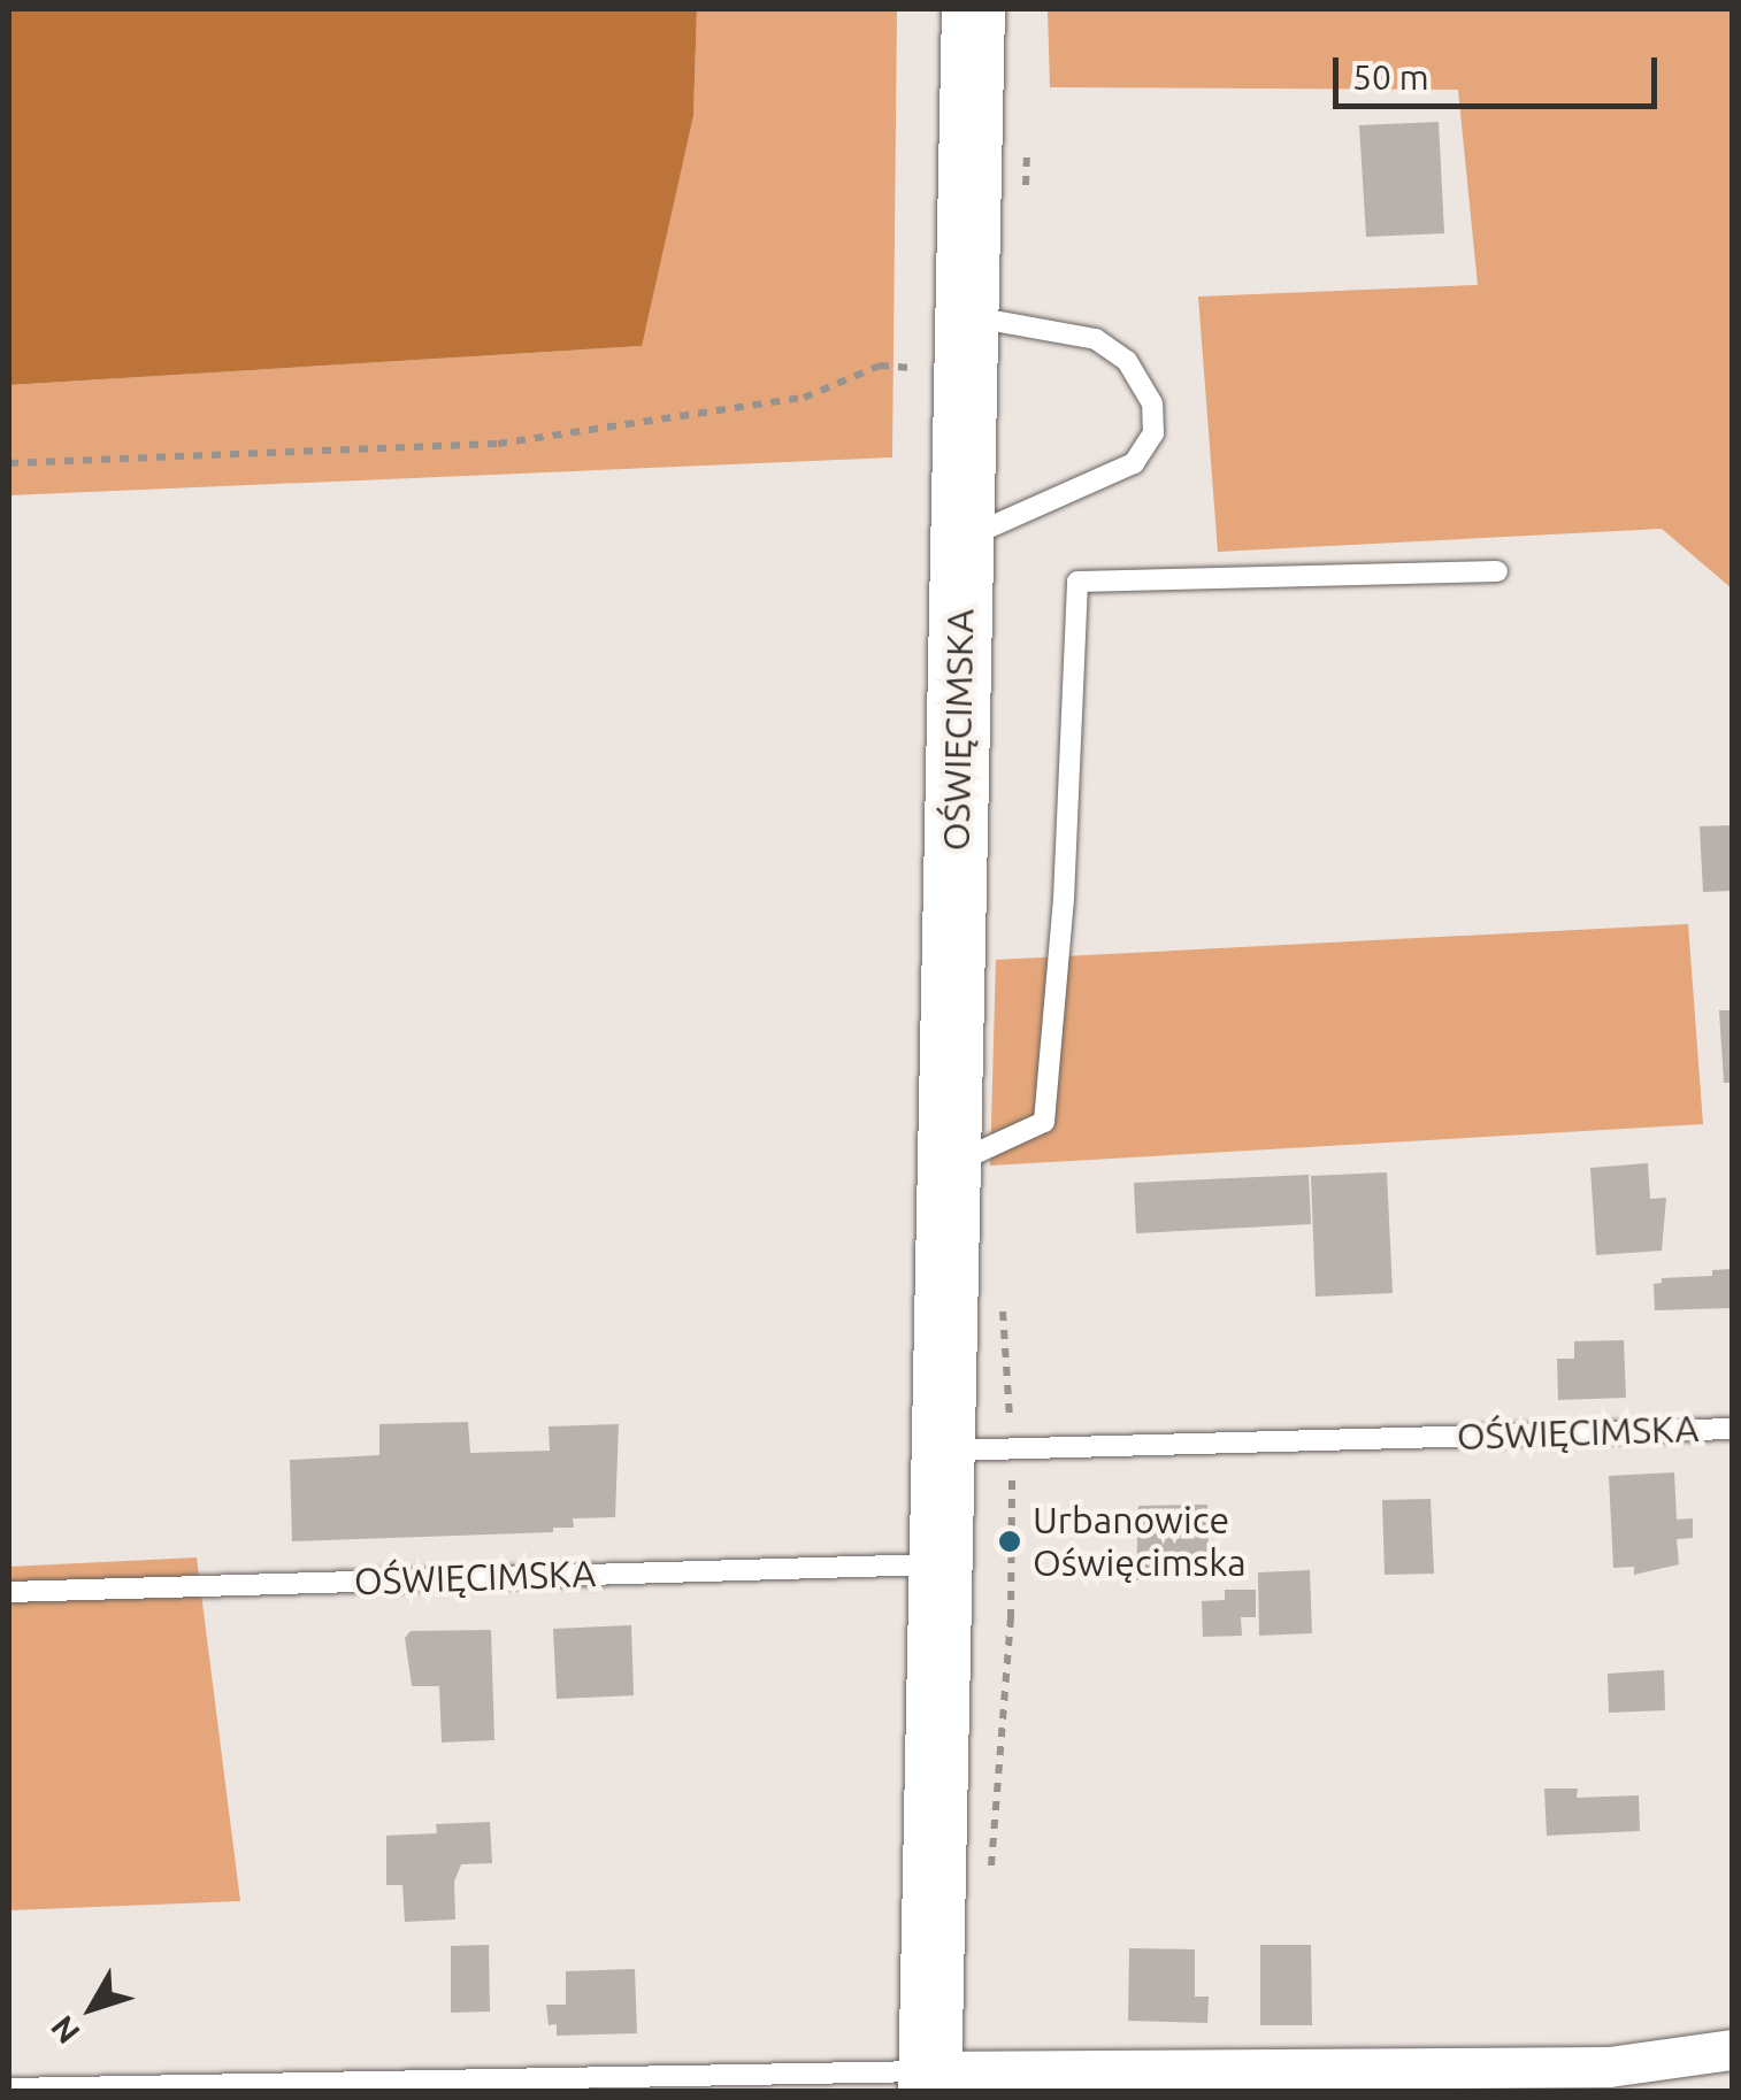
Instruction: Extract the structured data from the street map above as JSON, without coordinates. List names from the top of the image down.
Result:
{
  "streets": {
    "highway": ["OŚWIĘCIMSKA"]
  },
  "places": ["Urbanowice Oświęcimska"],
  "scale_bar": "50 m",
  "north": "bottom left"
}
